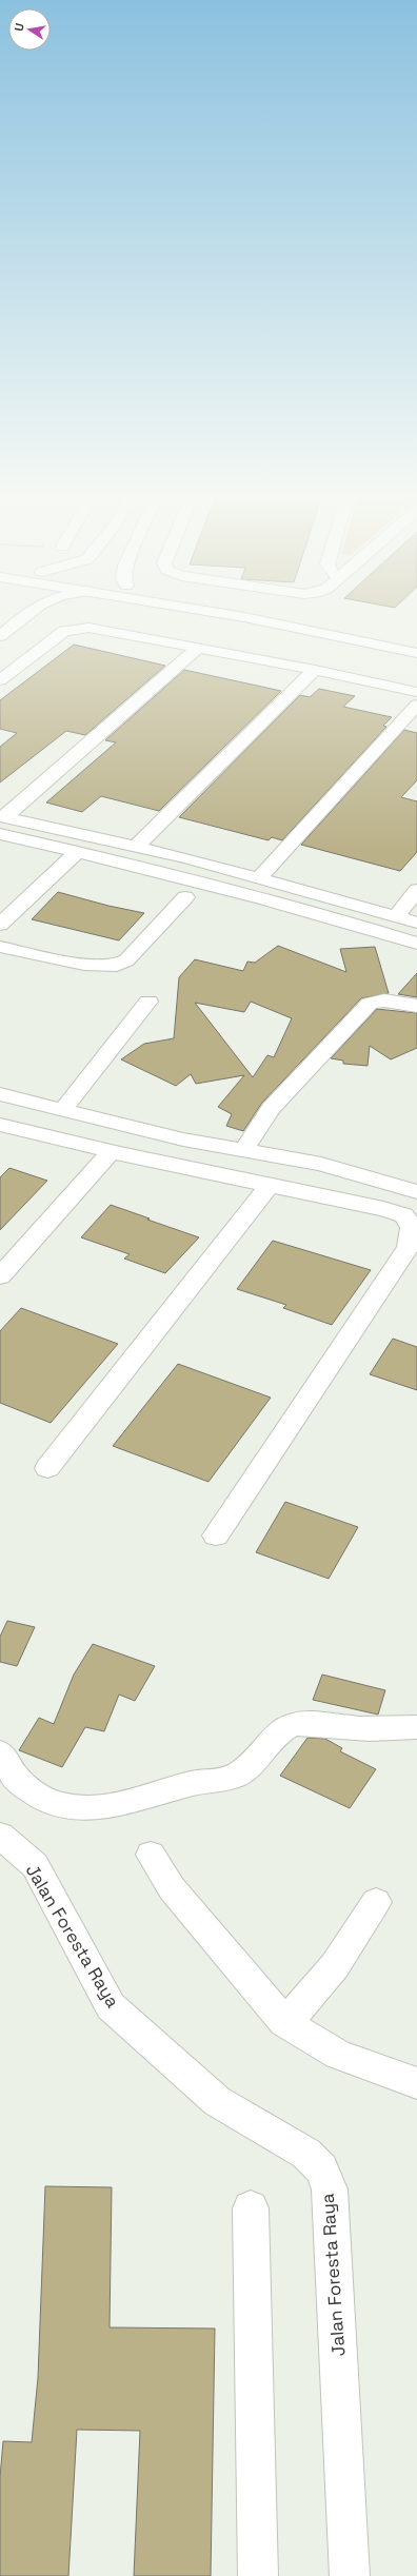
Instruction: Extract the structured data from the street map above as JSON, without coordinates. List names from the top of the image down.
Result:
{
  "streets": {
    "street": ["Jalan Foresta Raya"]
  },
  "north": "left"
}
